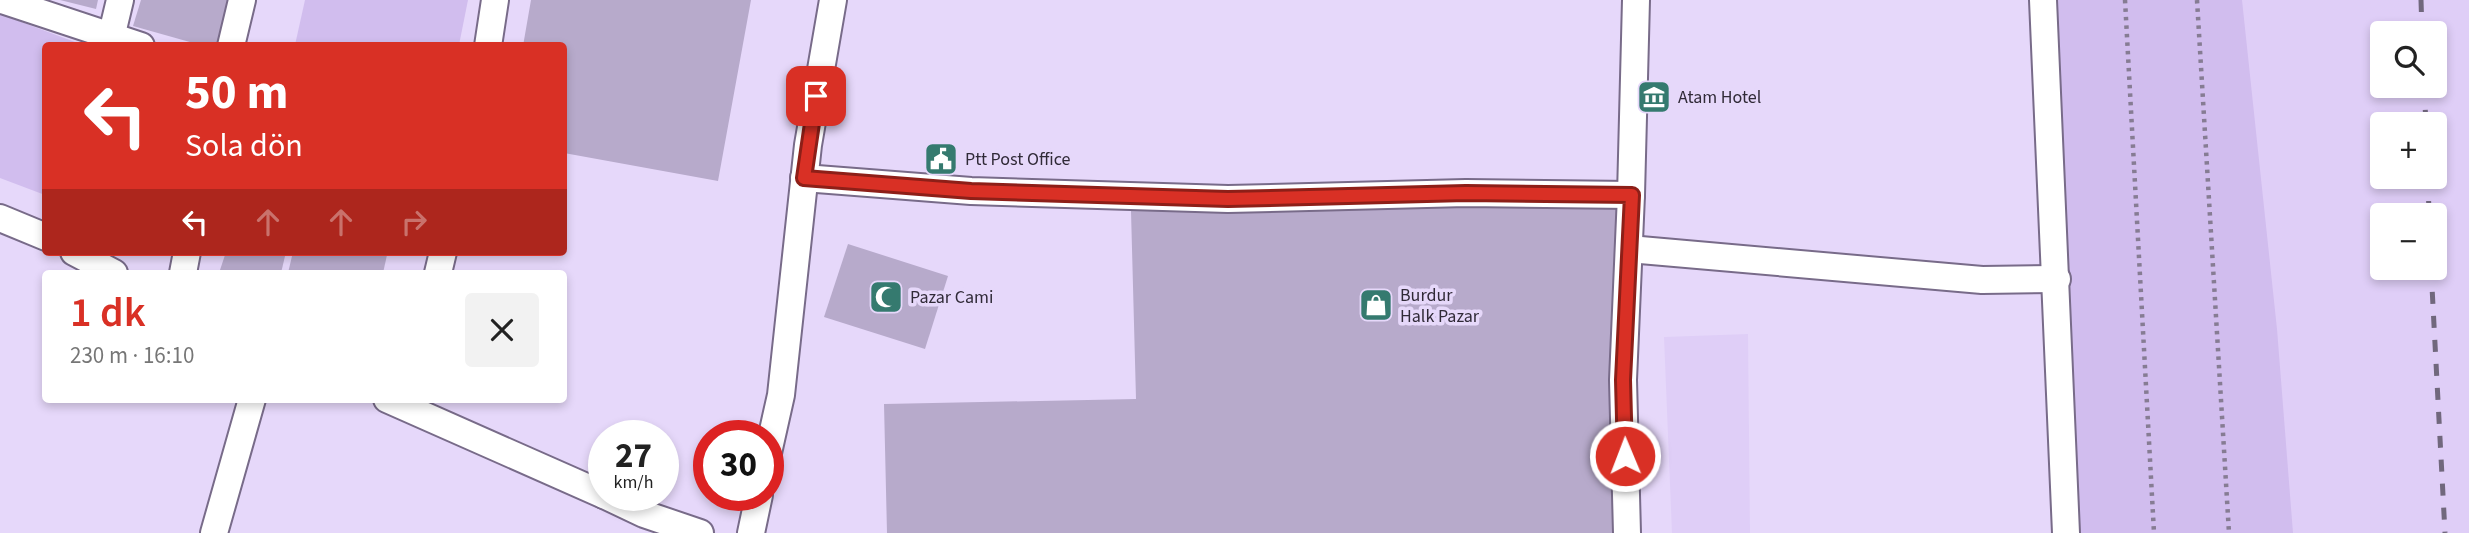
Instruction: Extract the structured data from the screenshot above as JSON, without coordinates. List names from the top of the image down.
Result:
{
  "places": {
    "museum": ["Atam Hotel"],
    "public building": ["Ptt Post Office"],
    "mosque": ["Pazar Cami"],
    "shop": ["Burdur Halk Pazar"]
  },
  "page": {
    "map_buttons": ["+", "−"],
    "turn": ["50 m", "Sola dön"],
    "heading": ["1 dk", "230 m · 16:10"],
    "speed": "27 km/h",
    "limit": "30"
  }
}
